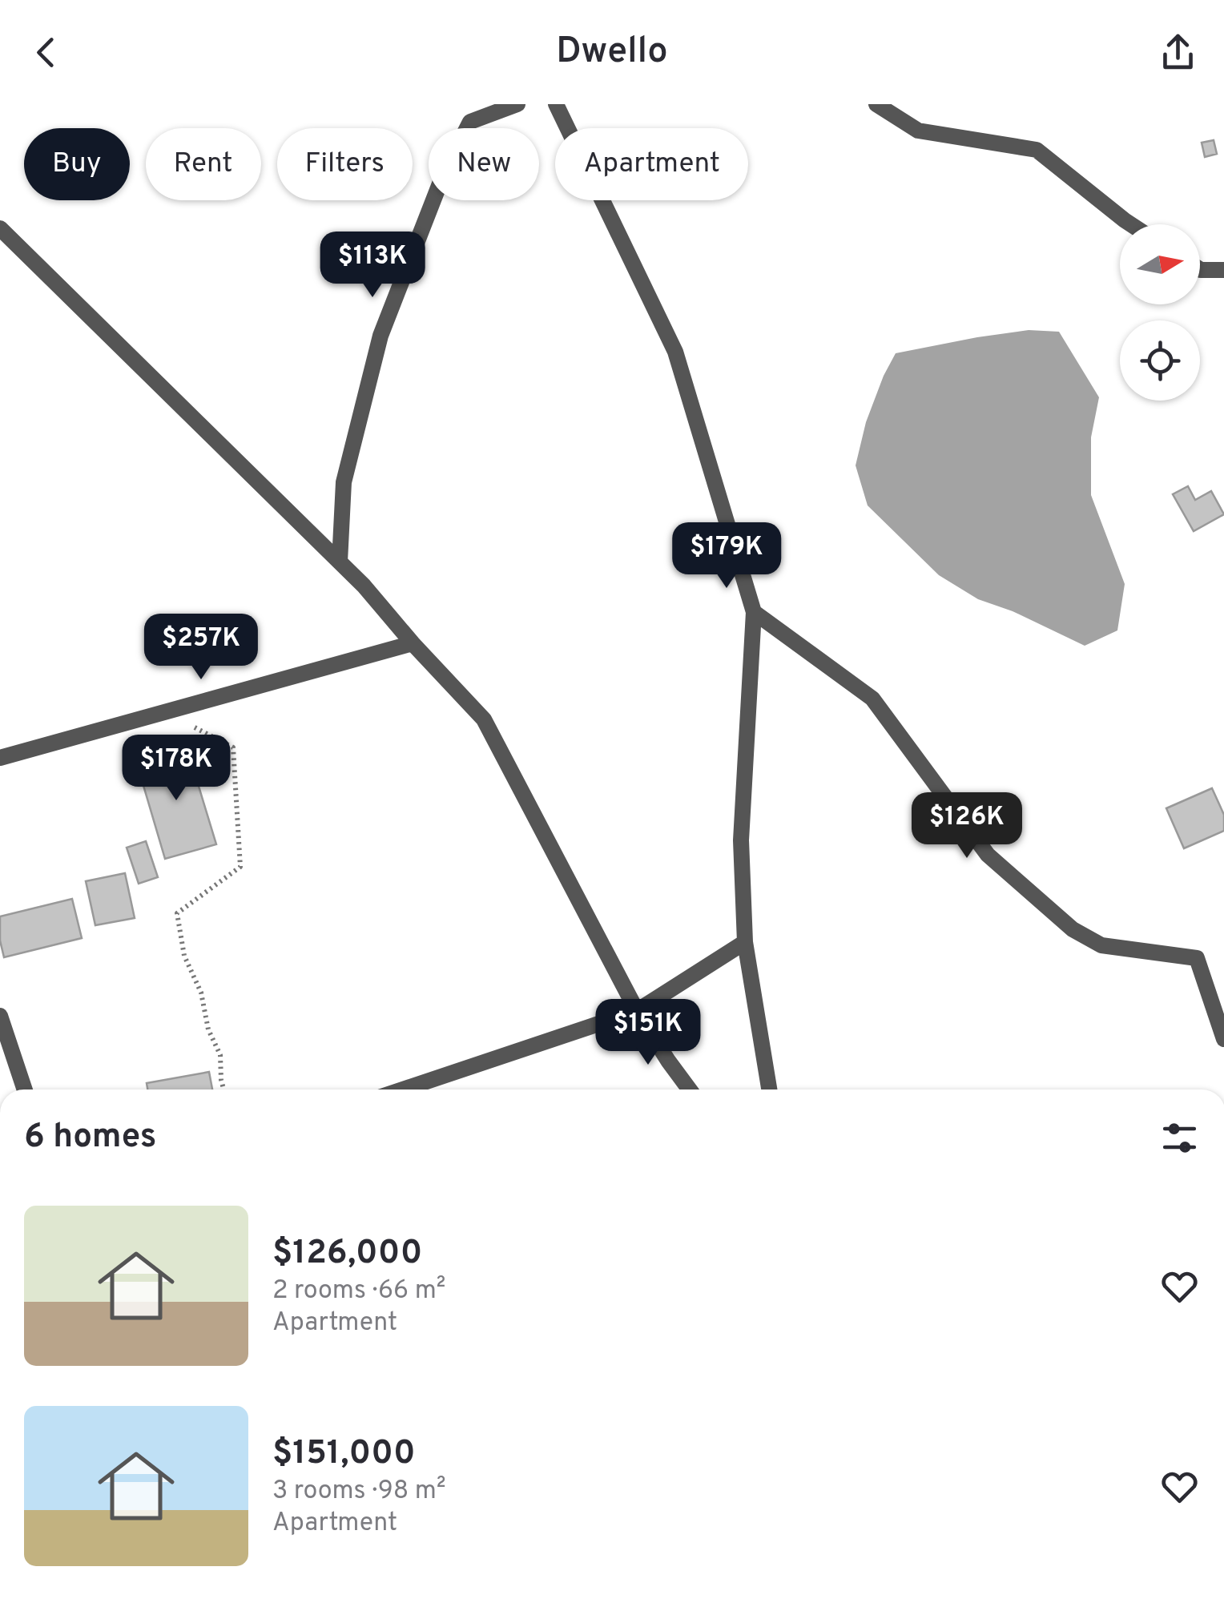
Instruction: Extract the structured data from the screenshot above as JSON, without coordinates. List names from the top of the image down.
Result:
{
  "north": "right",
  "page": {
    "header": "Dwello",
    "chip": [
      "Buy",
      "Rent",
      "Filters",
      "New",
      "Apartment"
    ],
    "price": [
      "$113K",
      "$179K",
      "$257K",
      "$178K",
      "$126K",
      "$151K"
    ],
    "heading": "6 homes",
    "list": [
      {
        "name": "$126,000",
        "note": "2 rooms · 66 m² · Apartment"
      },
      {
        "name": "$151,000",
        "note": "3 rooms · 98 m² · Apartment"
      }
    ]
  }
}
